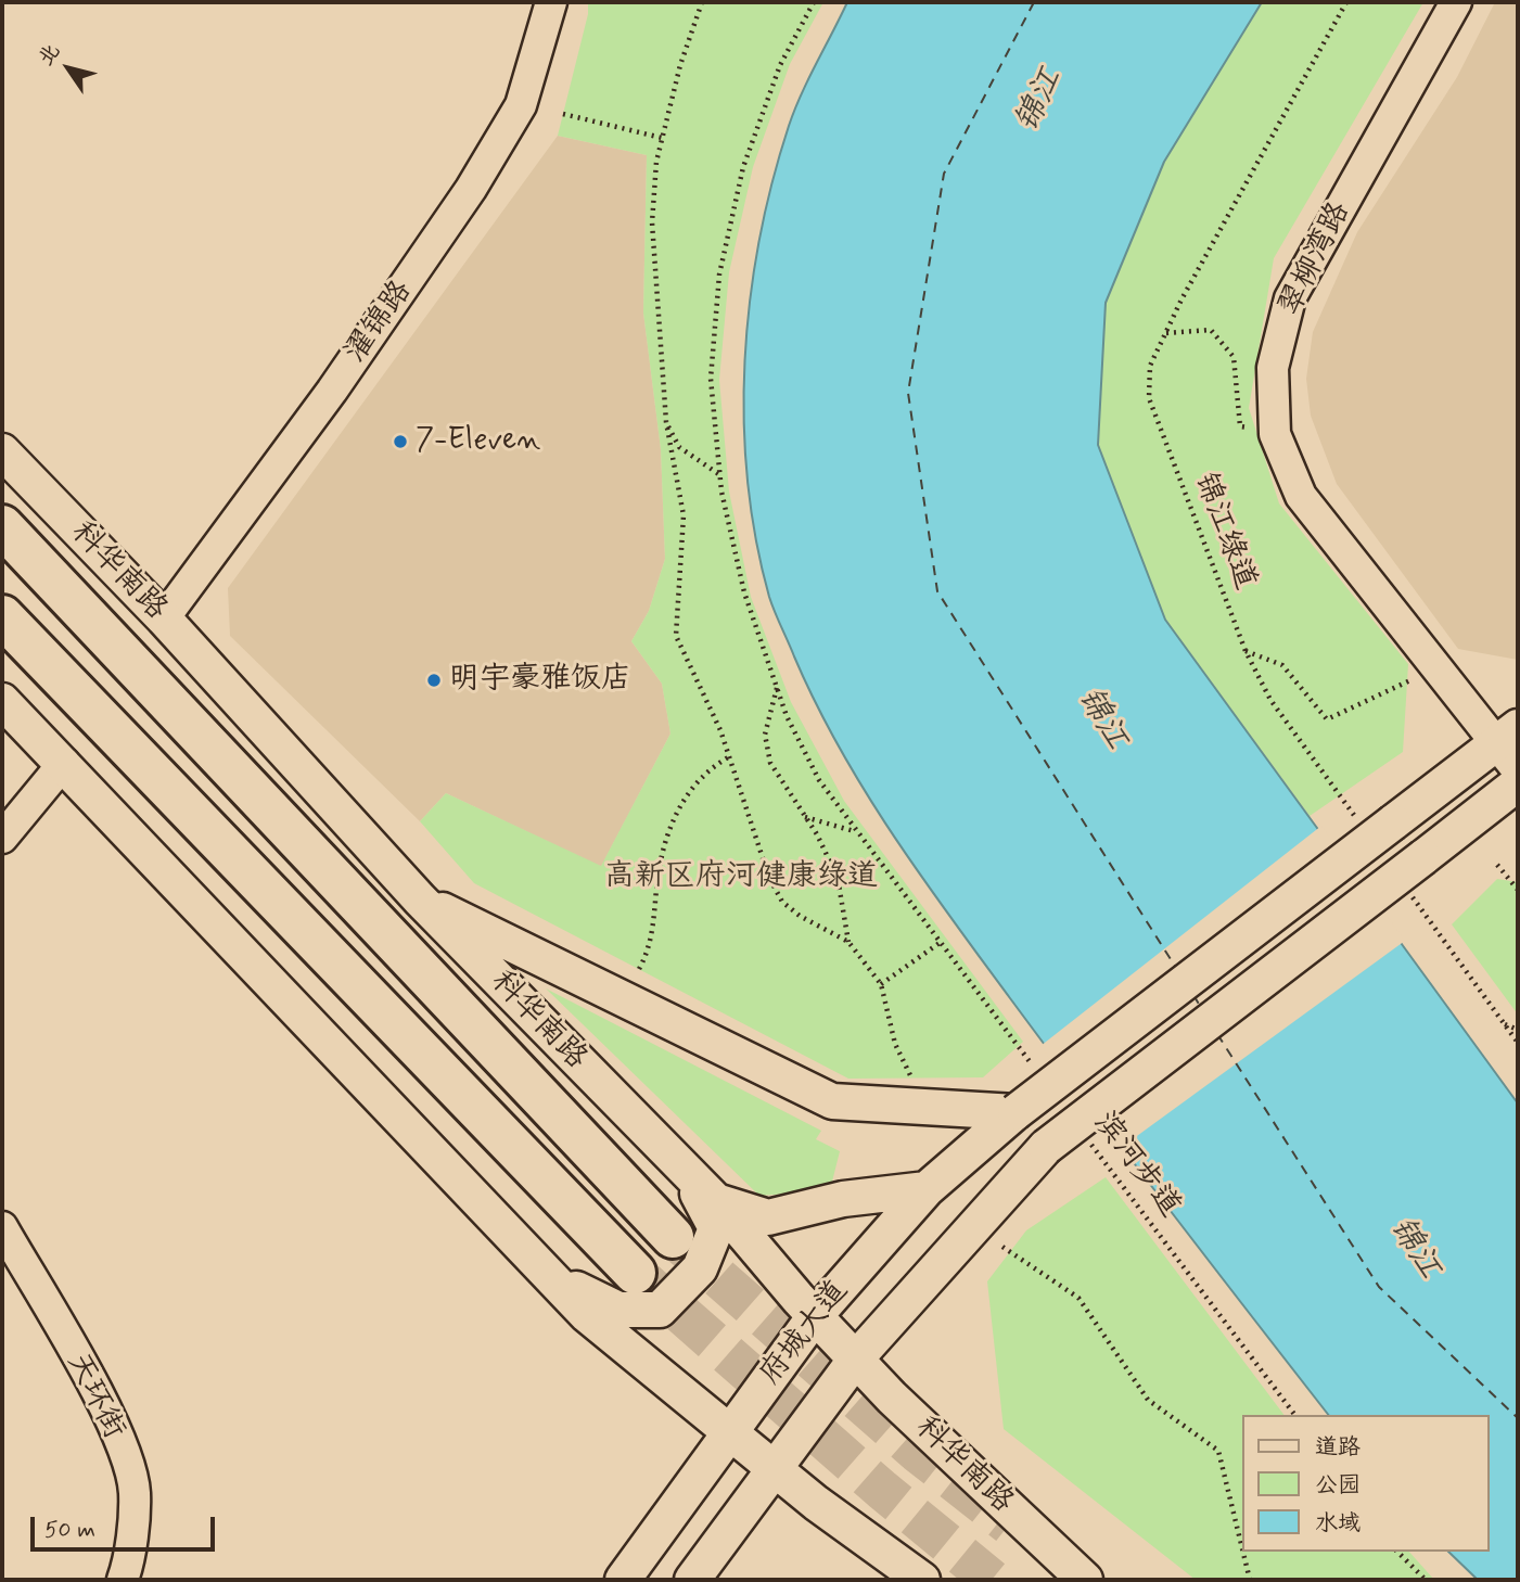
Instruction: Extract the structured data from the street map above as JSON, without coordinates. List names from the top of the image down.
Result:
{
  "streets": {
    "highway": ["科华南路"],
    "main road": ["府城大道"],
    "street": ["翠柳湾路", "濯锦路", "天环街"],
    "path": ["锦江绿道", "滨河步道"]
  },
  "crossings": [
    ["翠柳湾路", "府城大道"],
    ["濯锦路", "科华南路"],
    ["科华南路", "府城大道"]
  ],
  "water": ["锦江"],
  "parks": ["高新区府河健康绿道"],
  "places": ["7-Eleven", "明宇豪雅饭店"],
  "legend": ["道路", "公园", "水域"],
  "scale_bar": "50 m",
  "north": "top left"
}
